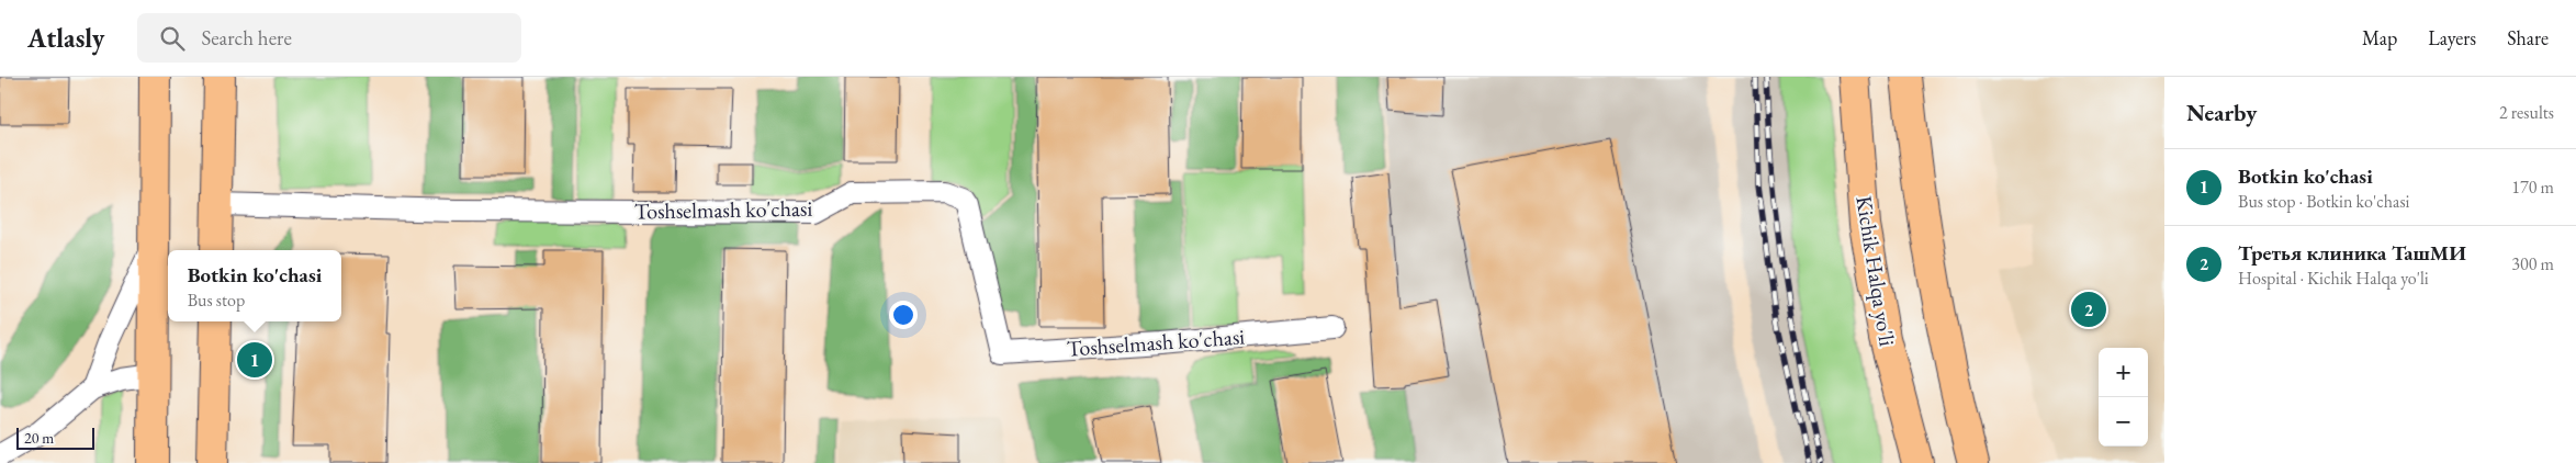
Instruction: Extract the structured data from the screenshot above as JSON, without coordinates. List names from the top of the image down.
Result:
{
  "streets": {
    "main road": ["Kichik Halqa yo'li"],
    "street": ["Toshselmash ko'chasi"]
  },
  "scale_bar": "20 m",
  "page": {
    "header": "Atlasly",
    "search": "Search here",
    "nav": ["Map", "Layers", "Share"],
    "heading": ["Nearby", "2 results"],
    "list": [
      {
        "mark": "1",
        "name": "Botkin ko'chasi",
        "note": "Bus stop · Botkin ko'chasi",
        "value": "170 m"
      },
      {
        "mark": "2",
        "name": "Третья клиника ТашМИ",
        "note": "Hospital · Kichik Halqa yo'li",
        "value": "300 m"
      }
    ],
    "popup": ["Botkin ko'chasi", "Bus stop"],
    "pins": ["2", "1"],
    "map_buttons": ["+", "−"],
    "scale": "20 m"
  }
}
